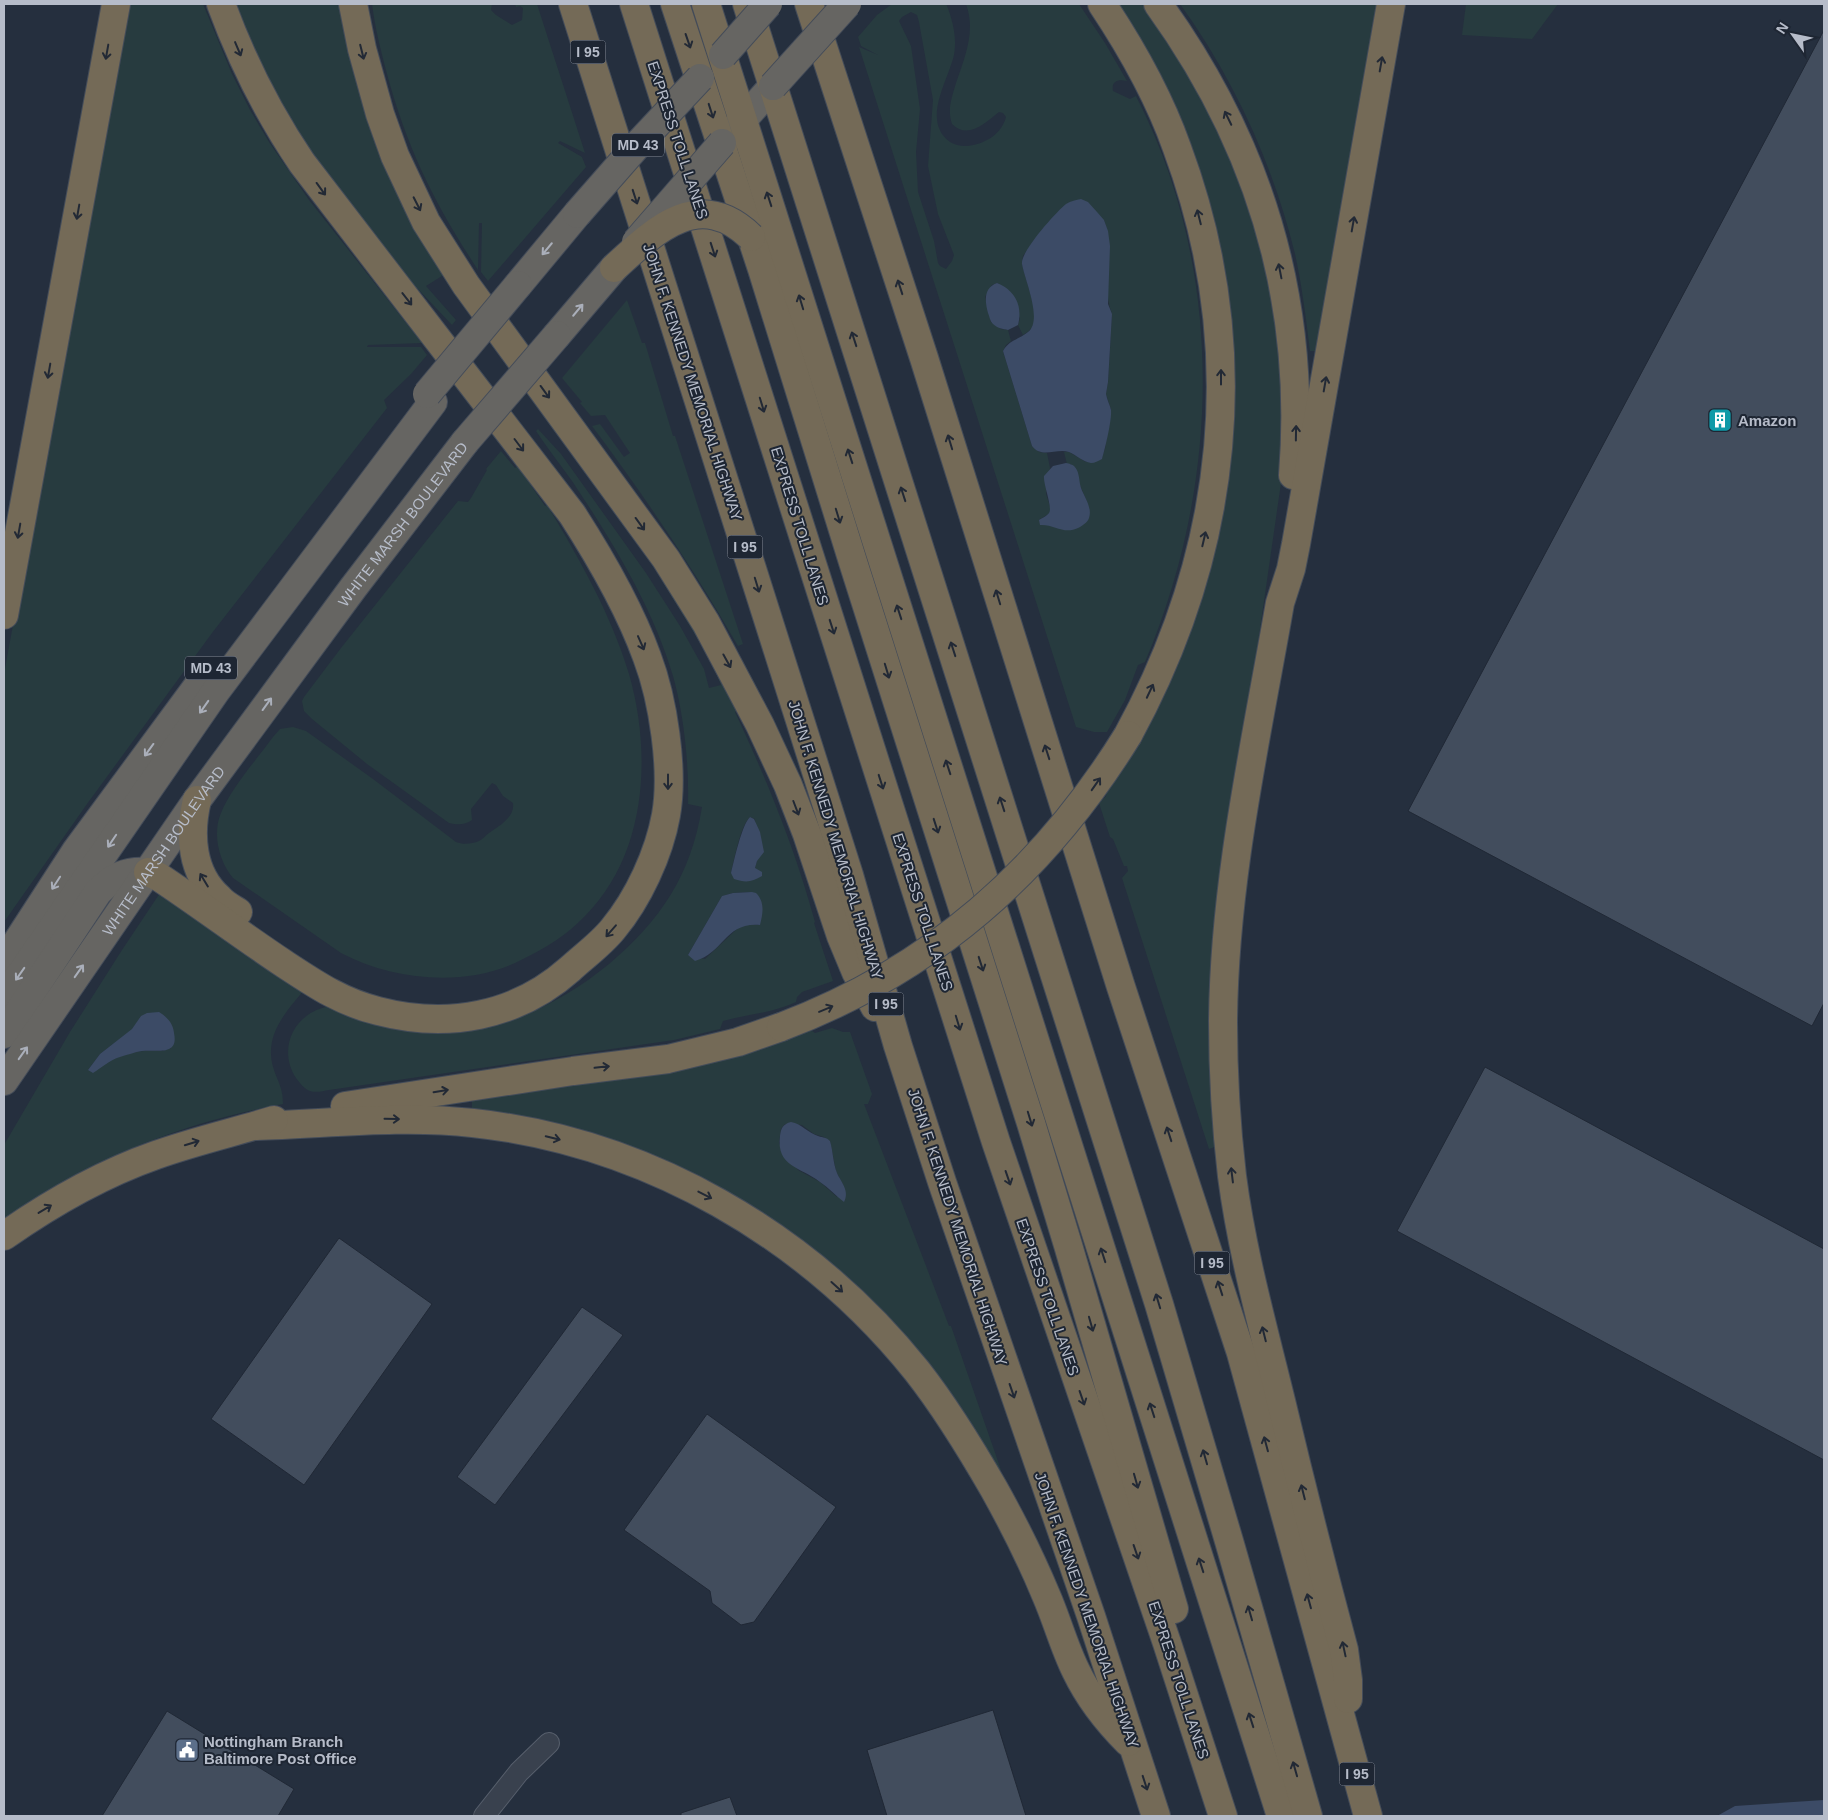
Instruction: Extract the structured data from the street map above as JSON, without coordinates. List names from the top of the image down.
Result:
{
  "streets": {
    "highway": [
      "I 95",
      "EXPRESS TOLL LANES",
      "MD 43",
      "JOHN F. KENNEDY MEMORIAL HIGHWAY",
      "WHITE MARSH BOULEVARD"
    ]
  },
  "places": {
    "building": ["Amazon"],
    "public building": ["Nottingham Branch Baltimore Post Office"]
  },
  "north": "top left"
}
